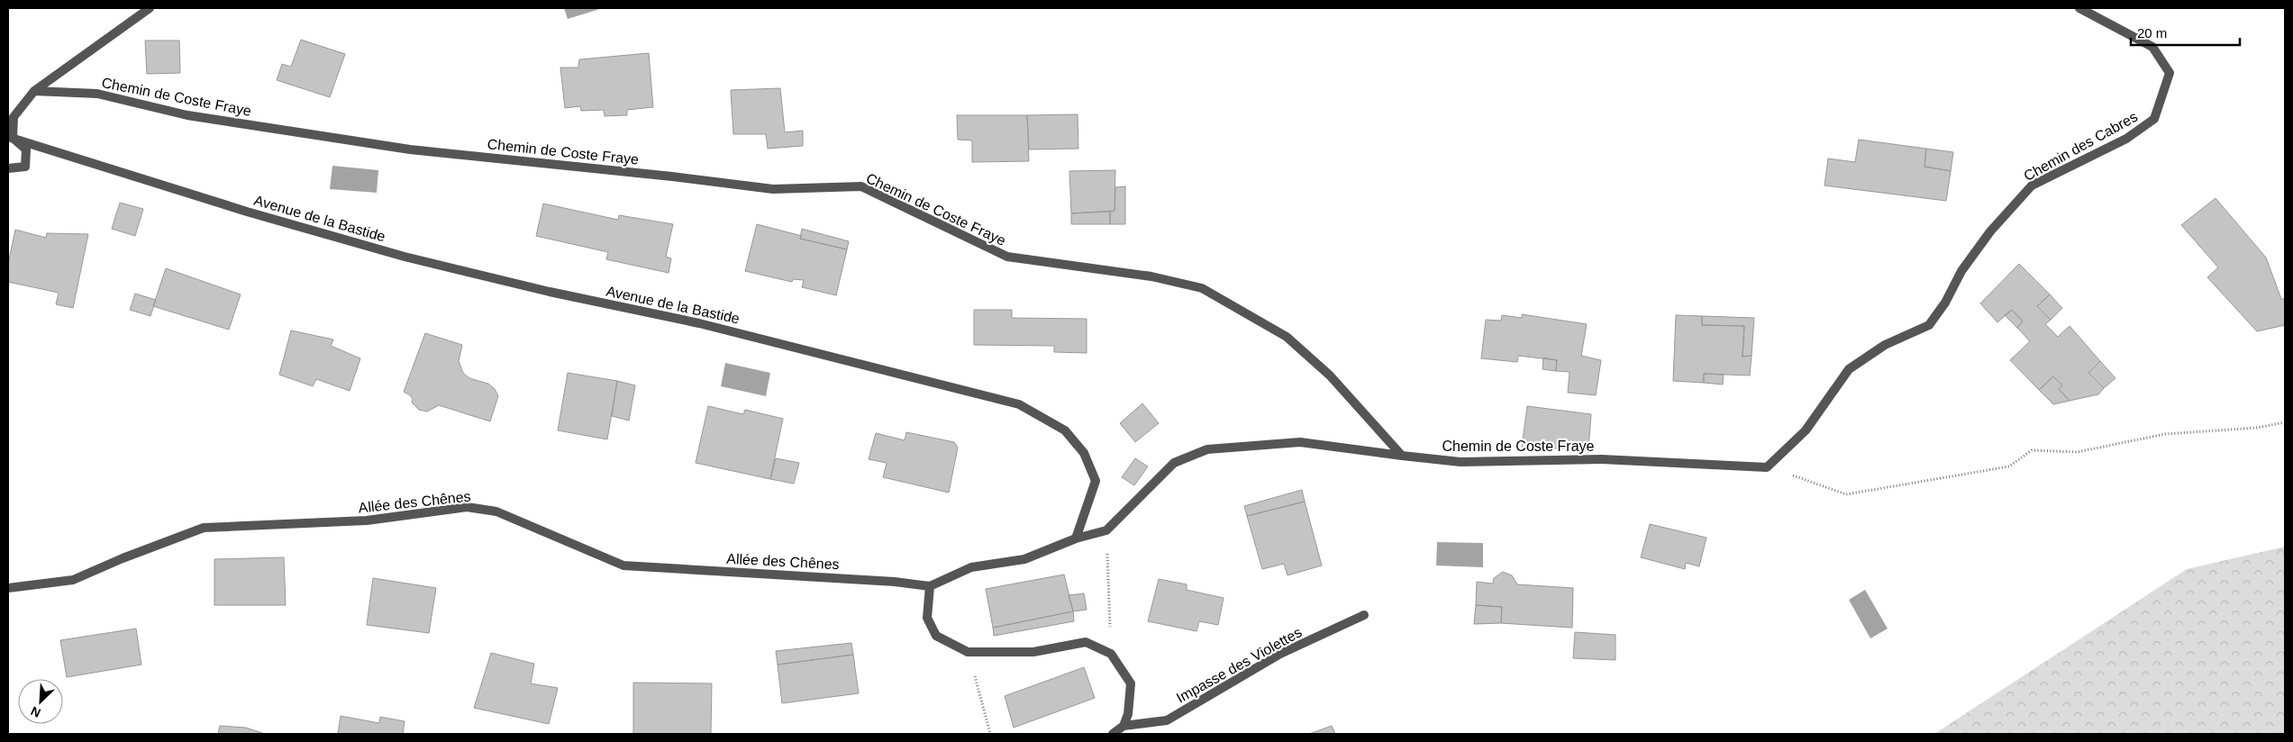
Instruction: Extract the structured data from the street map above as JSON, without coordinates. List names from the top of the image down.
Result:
{
  "streets": {
    "street": [
      "Chemin de Coste Fraye",
      "Chemin des Cabres",
      "Avenue de la Bastide",
      "Allée des Chênes",
      "Impasse des Violettes"
    ]
  },
  "crossings": [
    ["Chemin de Coste Fraye", "Chemin des Cabres"]
  ],
  "scale_bar": "20 m",
  "north": "bottom left"
}
